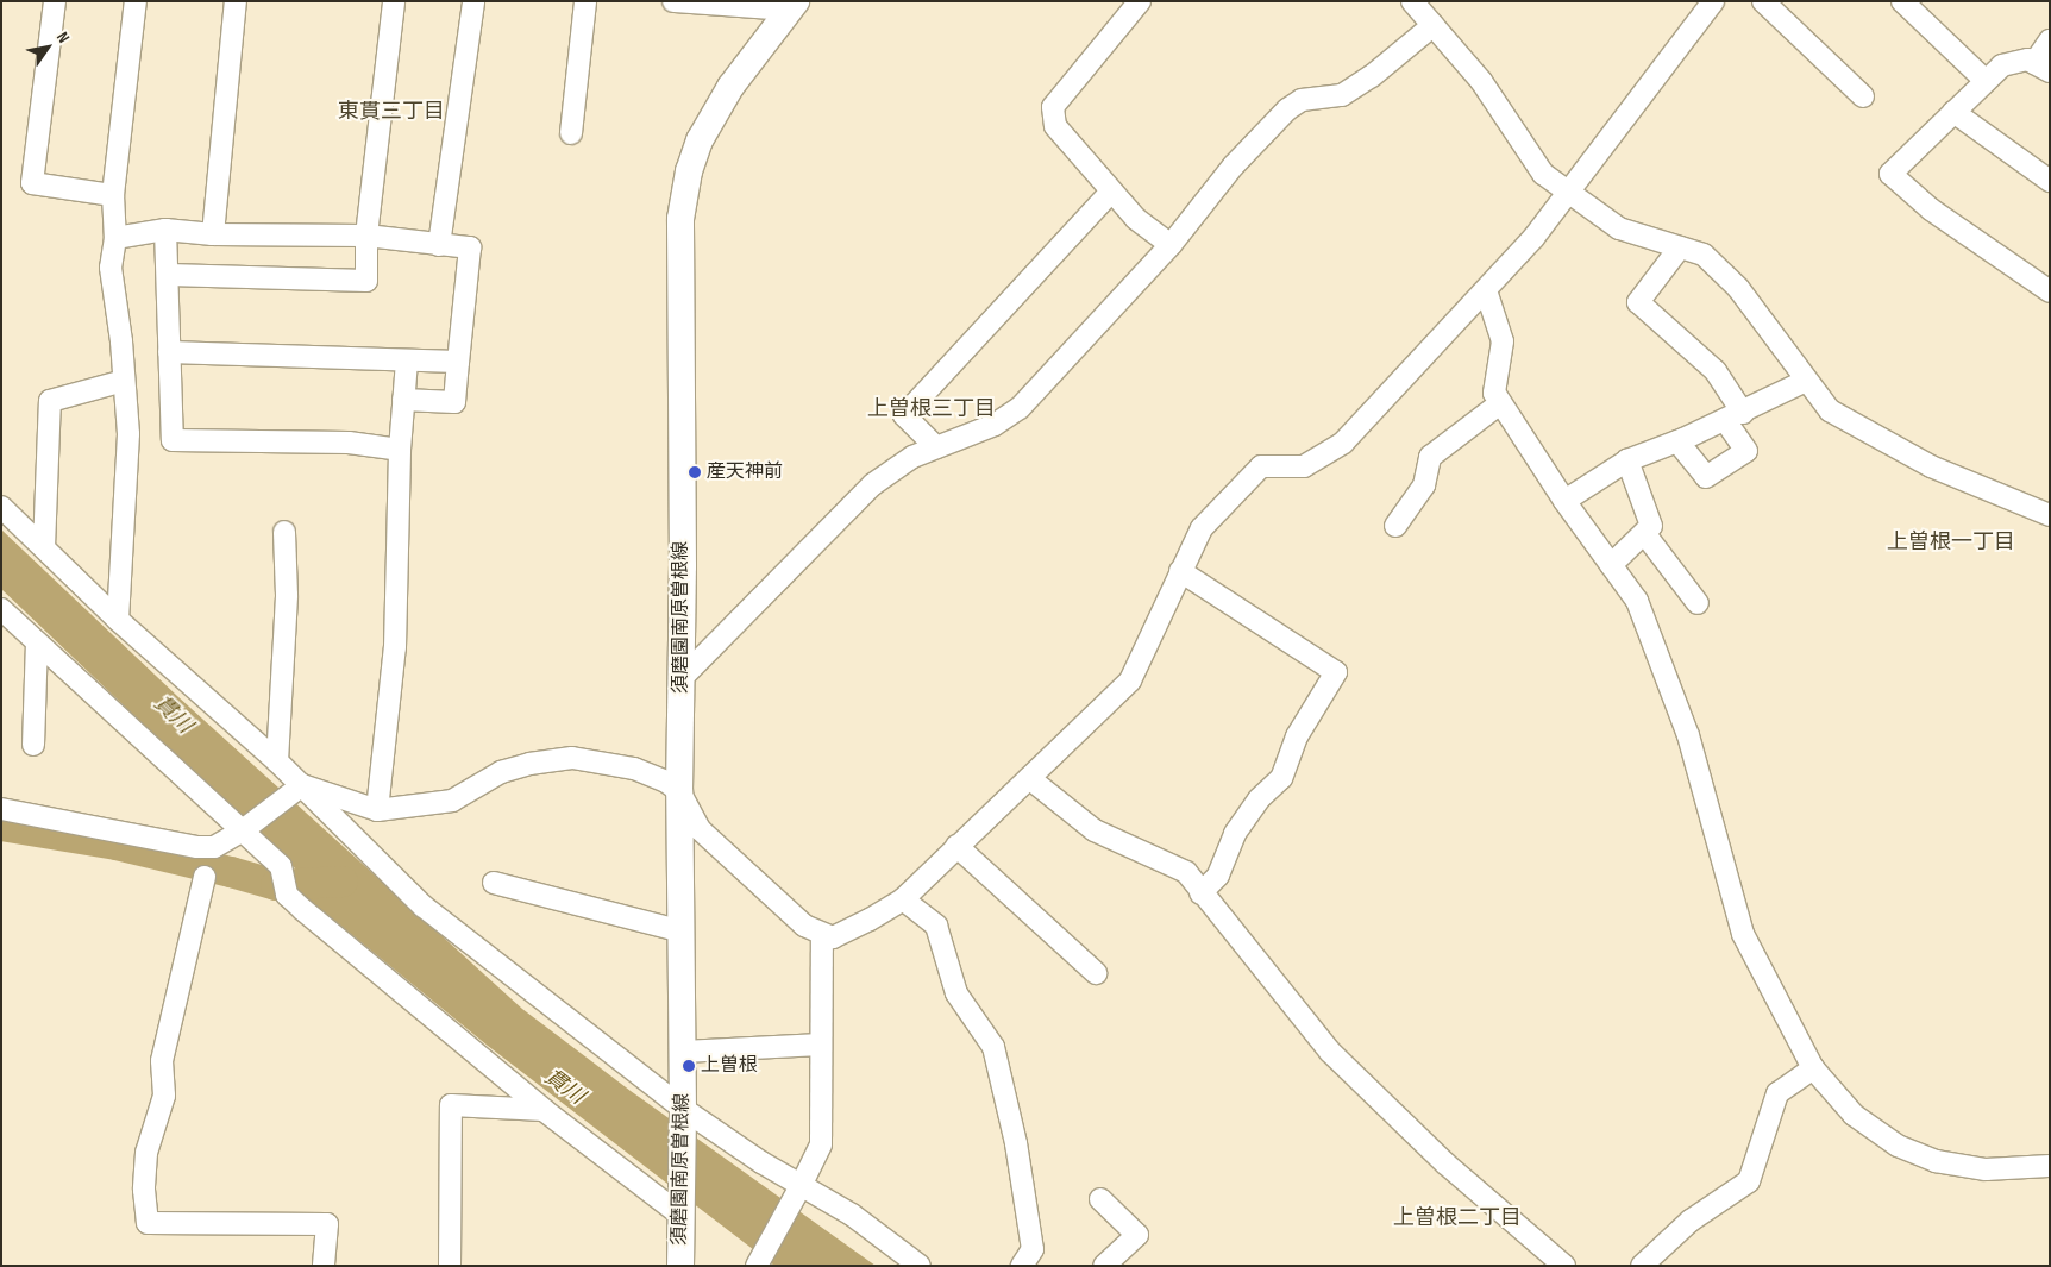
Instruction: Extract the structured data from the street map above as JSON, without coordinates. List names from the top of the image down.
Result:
{
  "streets": {
    "main road": ["須磨園南原曽根線"]
  },
  "districts": [
    "東貫三丁目",
    "上曽根三丁目",
    "上曽根一丁目",
    "上曽根二丁目"
  ],
  "water": ["貫川"],
  "places": ["産天神前", "上曽根"],
  "north": "top right"
}
